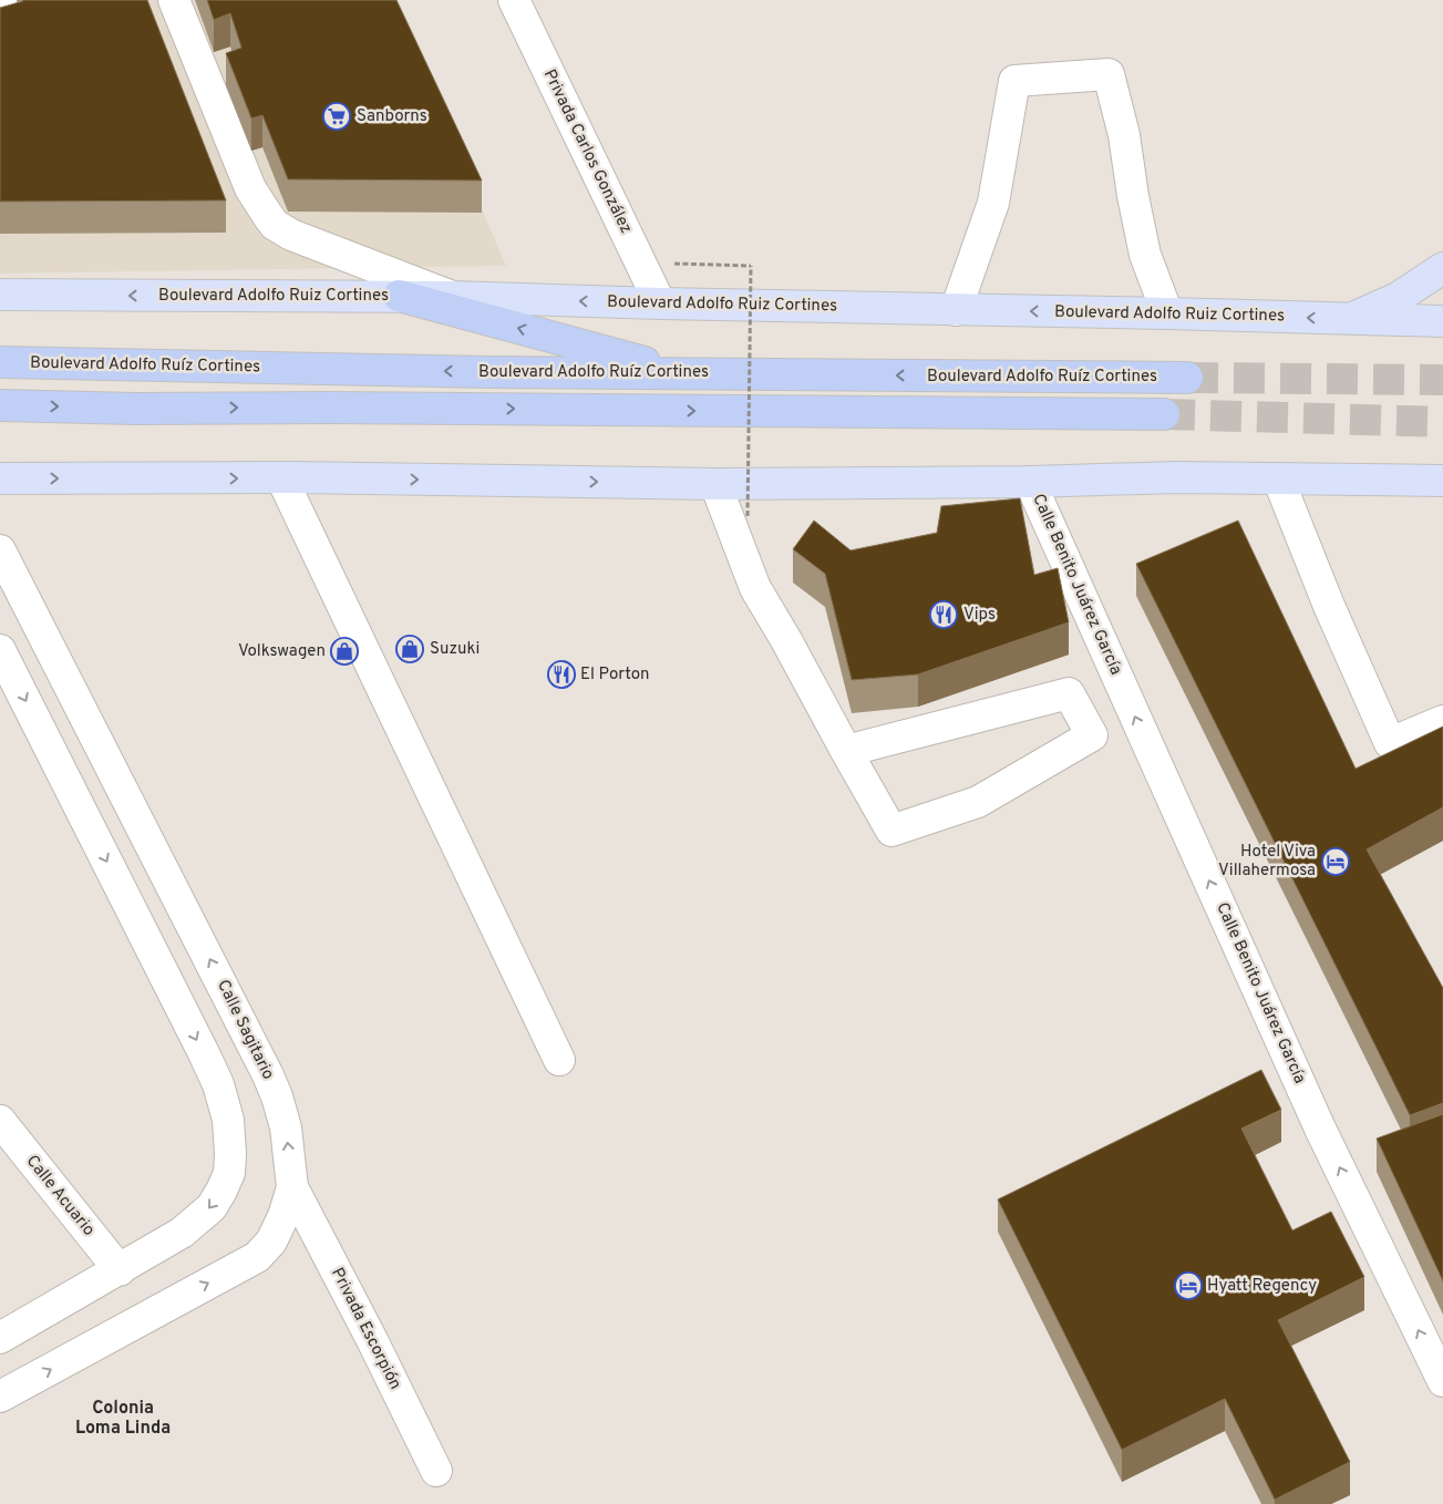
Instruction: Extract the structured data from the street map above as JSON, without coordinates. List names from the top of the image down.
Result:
{
  "streets": {
    "highway": ["Boulevard Adolfo Ruíz Cortines"],
    "main road": ["Boulevard Adolfo Ruiz Cortines"],
    "street": [
      "Privada Carlos González",
      "Calle Benito Juárez García",
      "Calle Sagitario",
      "Calle Acuario",
      "Privada Escorpión"
    ]
  },
  "crossings": [
    ["Privada Carlos González", "Boulevard Adolfo Ruiz Cortines"],
    ["Calle Sagitario", "Privada Escorpión"]
  ],
  "one_way": ["Calle Benito Juárez García"],
  "districts": ["Colonia Loma Linda"],
  "places": {
    "supermarket": ["Sanborns"],
    "restaurant": ["Vips", "El Porton"],
    "shop": ["Suzuki", "Volkswagen"],
    "hotel": ["Hotel Viva Villahermosa", "Hyatt Regency"]
  }
}
